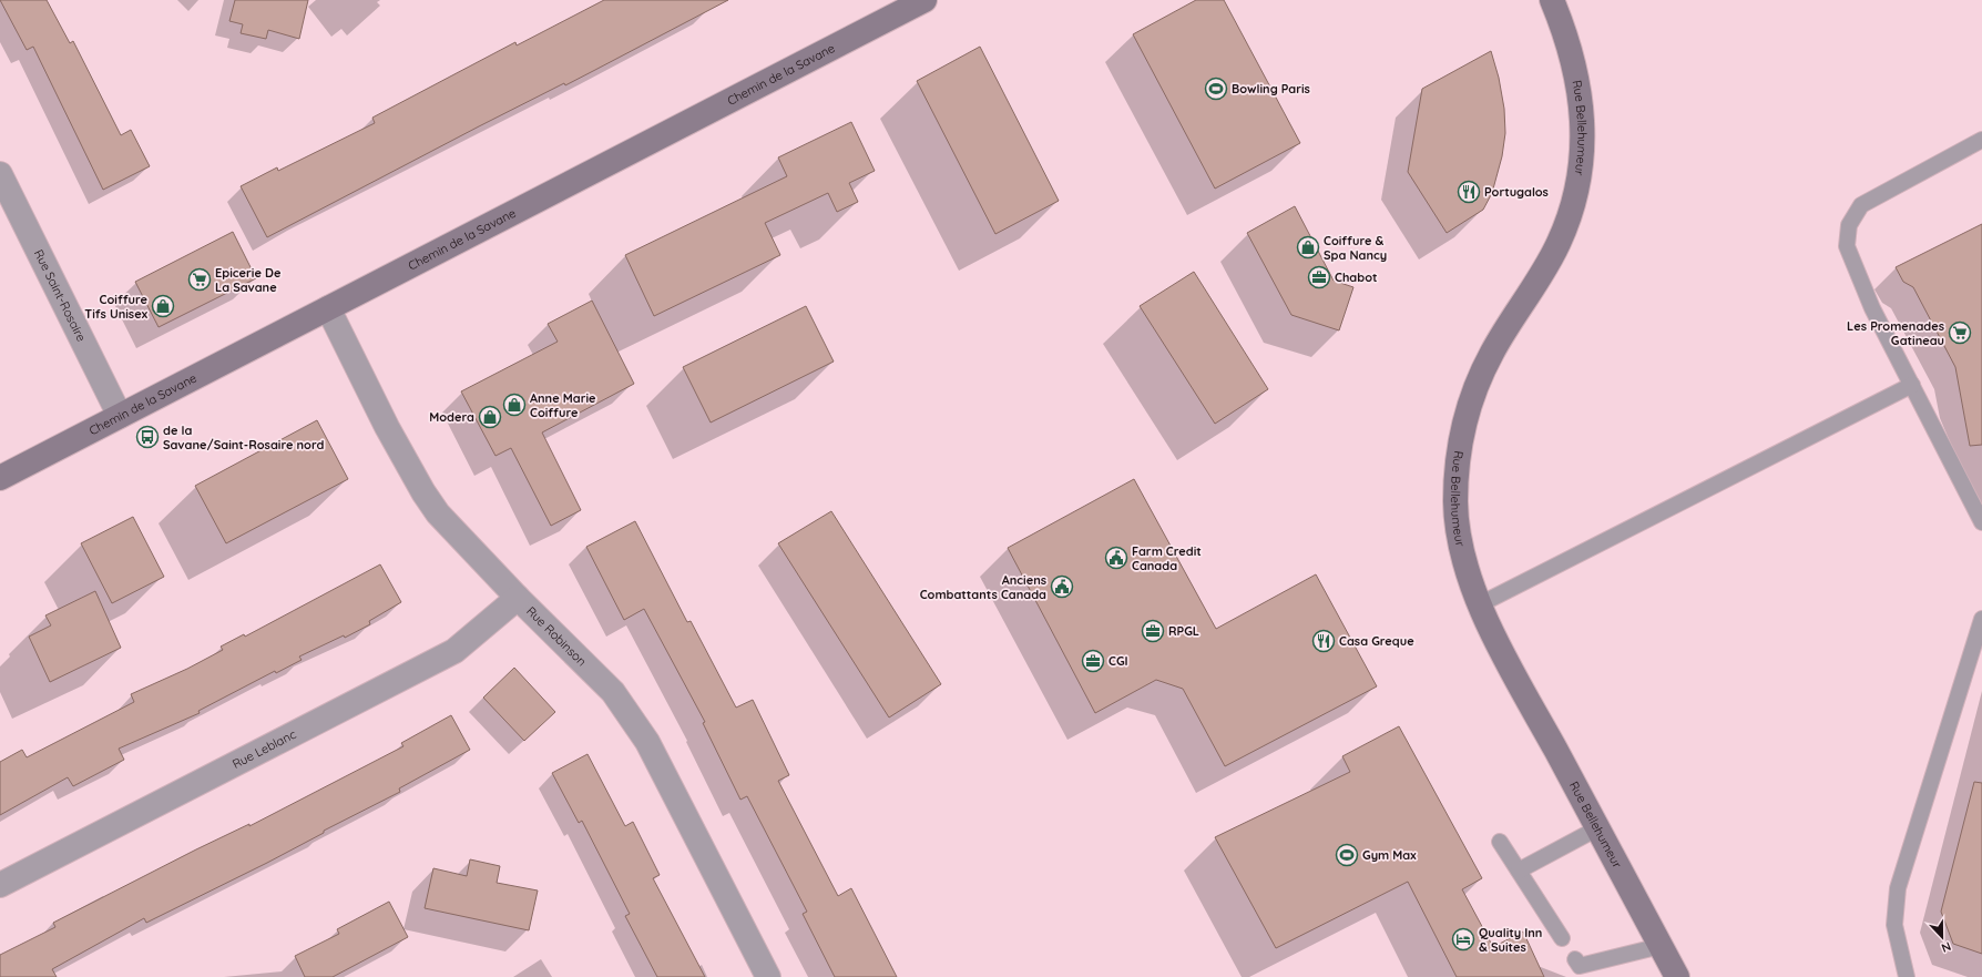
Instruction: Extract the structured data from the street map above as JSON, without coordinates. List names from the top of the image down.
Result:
{
  "streets": {
    "street": [
      "Chemin de la Savane",
      "Rue Bellehumeur",
      "Rue Saint-Rosaire",
      "Rue Robinson",
      "Rue Leblanc"
    ]
  },
  "crossings": [
    ["Chemin de la Savane", "Rue Saint-Rosaire"],
    ["Chemin de la Savane", "Rue Robinson"],
    ["Rue Robinson", "Rue Leblanc"]
  ],
  "places": {
    "sports": ["Bowling Paris", "Gym Max"],
    "restaurant": ["Portugalos", "Casa Greque"],
    "shop": [
      "Coiffure & Spa Nancy",
      "Coiffure Tifs Unisex",
      "Anne Marie Coiffure",
      "Modera"
    ],
    "office": ["Chabot", "RPGL", "CGI"],
    "supermarket": ["Epicerie De La Savane", "Les Promenades Gatineau"],
    "bus stop": ["de la Savane/Saint-Rosaire nord"],
    "public building": ["Farm Credit Canada", "Anciens Combattants Canada"],
    "hotel": ["Quality Inn & Suites"]
  },
  "north": "bottom"
}
